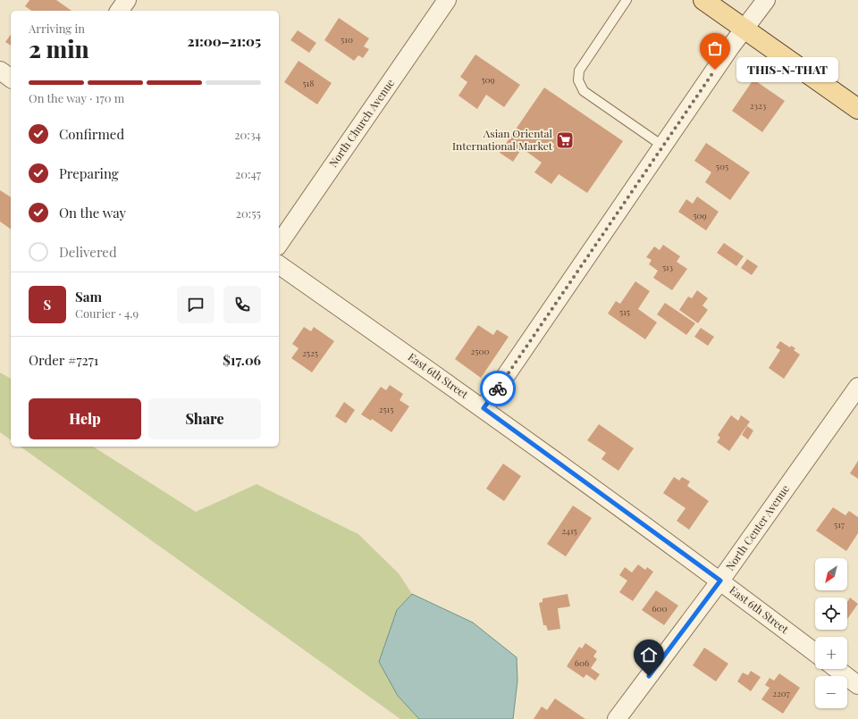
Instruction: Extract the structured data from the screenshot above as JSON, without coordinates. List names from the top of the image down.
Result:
{
  "streets": {
    "street": ["North Church Avenue", "East 6th Street", "North Center Avenue"]
  },
  "crossings": [
    ["East 6th Street", "North Center Avenue"]
  ],
  "places": {
    "other": ["THIS-N-THAT"],
    "supermarket": ["Asian Oriental International Market"]
  },
  "house_numbers": [
    "510",
    "509",
    "518",
    "2323",
    "505",
    "509",
    "513",
    "515",
    "2500",
    "2525",
    "2515",
    "517",
    "2415",
    "600",
    "606",
    "2207"
  ],
  "north": "bottom left",
  "page": {
    "heading": ["2 min", "Arriving in", "21:00–21:05"],
    "panel": [
      "Sam",
      "Courier · 4.9",
      "Order #7271",
      "$17.06"
    ],
    "bubble": "THIS-N-THAT",
    "bar": "On the way · 170 m",
    "list": [
      ["Confirmed", "20:34"],
      ["Preparing", "20:47"],
      ["On the way", "20:55"],
      "Delivered"
    ],
    "round": "S",
    "buttons": ["Help", "Share"],
    "map_buttons": ["+", "−"]
  }
}
